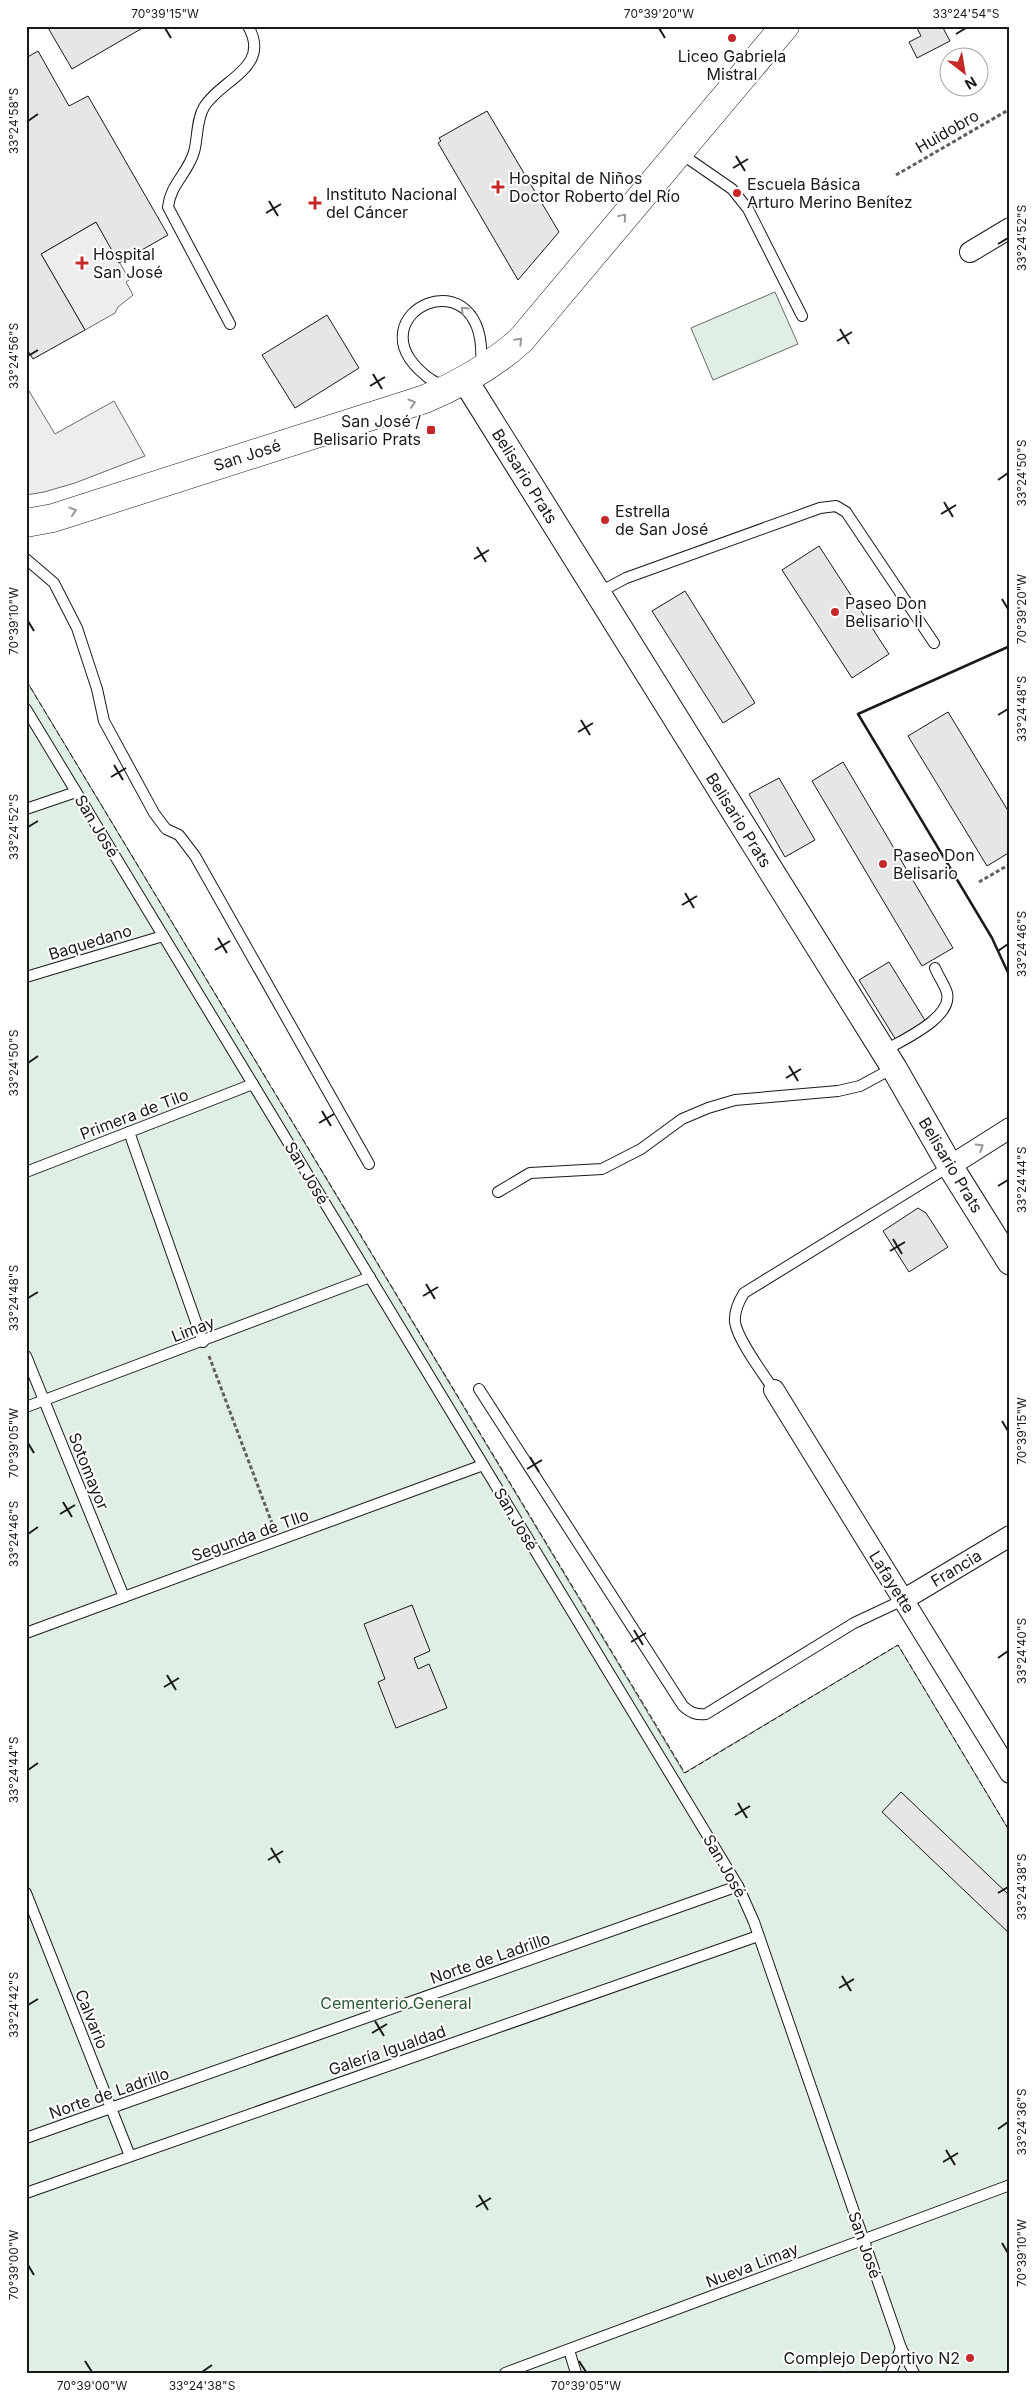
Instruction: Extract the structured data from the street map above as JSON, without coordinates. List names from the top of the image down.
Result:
{
  "streets": {
    "main road": ["San José"],
    "street": ["Belisario Prats", "Francia", "Lafayette"],
    "lane": [
      "Baquedano",
      "Primera de Tilo",
      "Limay",
      "Sotomayor",
      "Segunda de TIlo",
      "Norte de Ladrillo",
      "Calvario",
      "Galería Igualdad",
      "Nueva Limay"
    ],
    "path": ["Huidobro"]
  },
  "crossings": [
    ["San José", "Belisario Prats"],
    ["San José", "Baquedano"],
    ["San José", "Primera de Tilo"],
    ["San José", "Limay"],
    ["San José", "Segunda de TIlo"],
    ["San José", "Norte de Ladrillo"],
    ["San José", "Galería Igualdad"],
    ["San José", "Nueva Limay"],
    ["Limay", "Sotomayor"],
    ["Sotomayor", "Segunda de TIlo"],
    ["Francia", "Lafayette"],
    ["Norte de Ladrillo", "Calvario"],
    ["Calvario", "Galería Igualdad"]
  ],
  "parks": ["Cementerio General"],
  "places": {
    "other": [
      "Liceo Gabriela Mistral",
      "Escuela Básica Arturo Merino Benítez",
      "Estrella de San José",
      "Paseo Don Belisario II",
      "Paseo Don Belisario",
      "Complejo Deportivo N2"
    ],
    "health": ["Hospital de Niños Doctor Roberto del Río", "Instituto Nacional del Cáncer", "Hospital San José"],
    "transit": ["San José / Belisario Prats"]
  },
  "north": "bottom right",
  "coordinates": [
    "70°39'15\"W",
    "70°39'20\"W",
    "33°24'54\"S",
    "33°24'58\"S",
    "33°24'52\"S",
    "33°24'56\"S",
    "33°24'50\"S",
    "70°39'10\"W",
    "33°24'48\"S",
    "33°24'46\"S",
    "33°24'44\"S",
    "70°39'05\"W",
    "33°24'40\"S",
    "33°24'38\"S",
    "33°24'42\"S",
    "33°24'36\"S",
    "70°39'00\"W"
  ]
}
